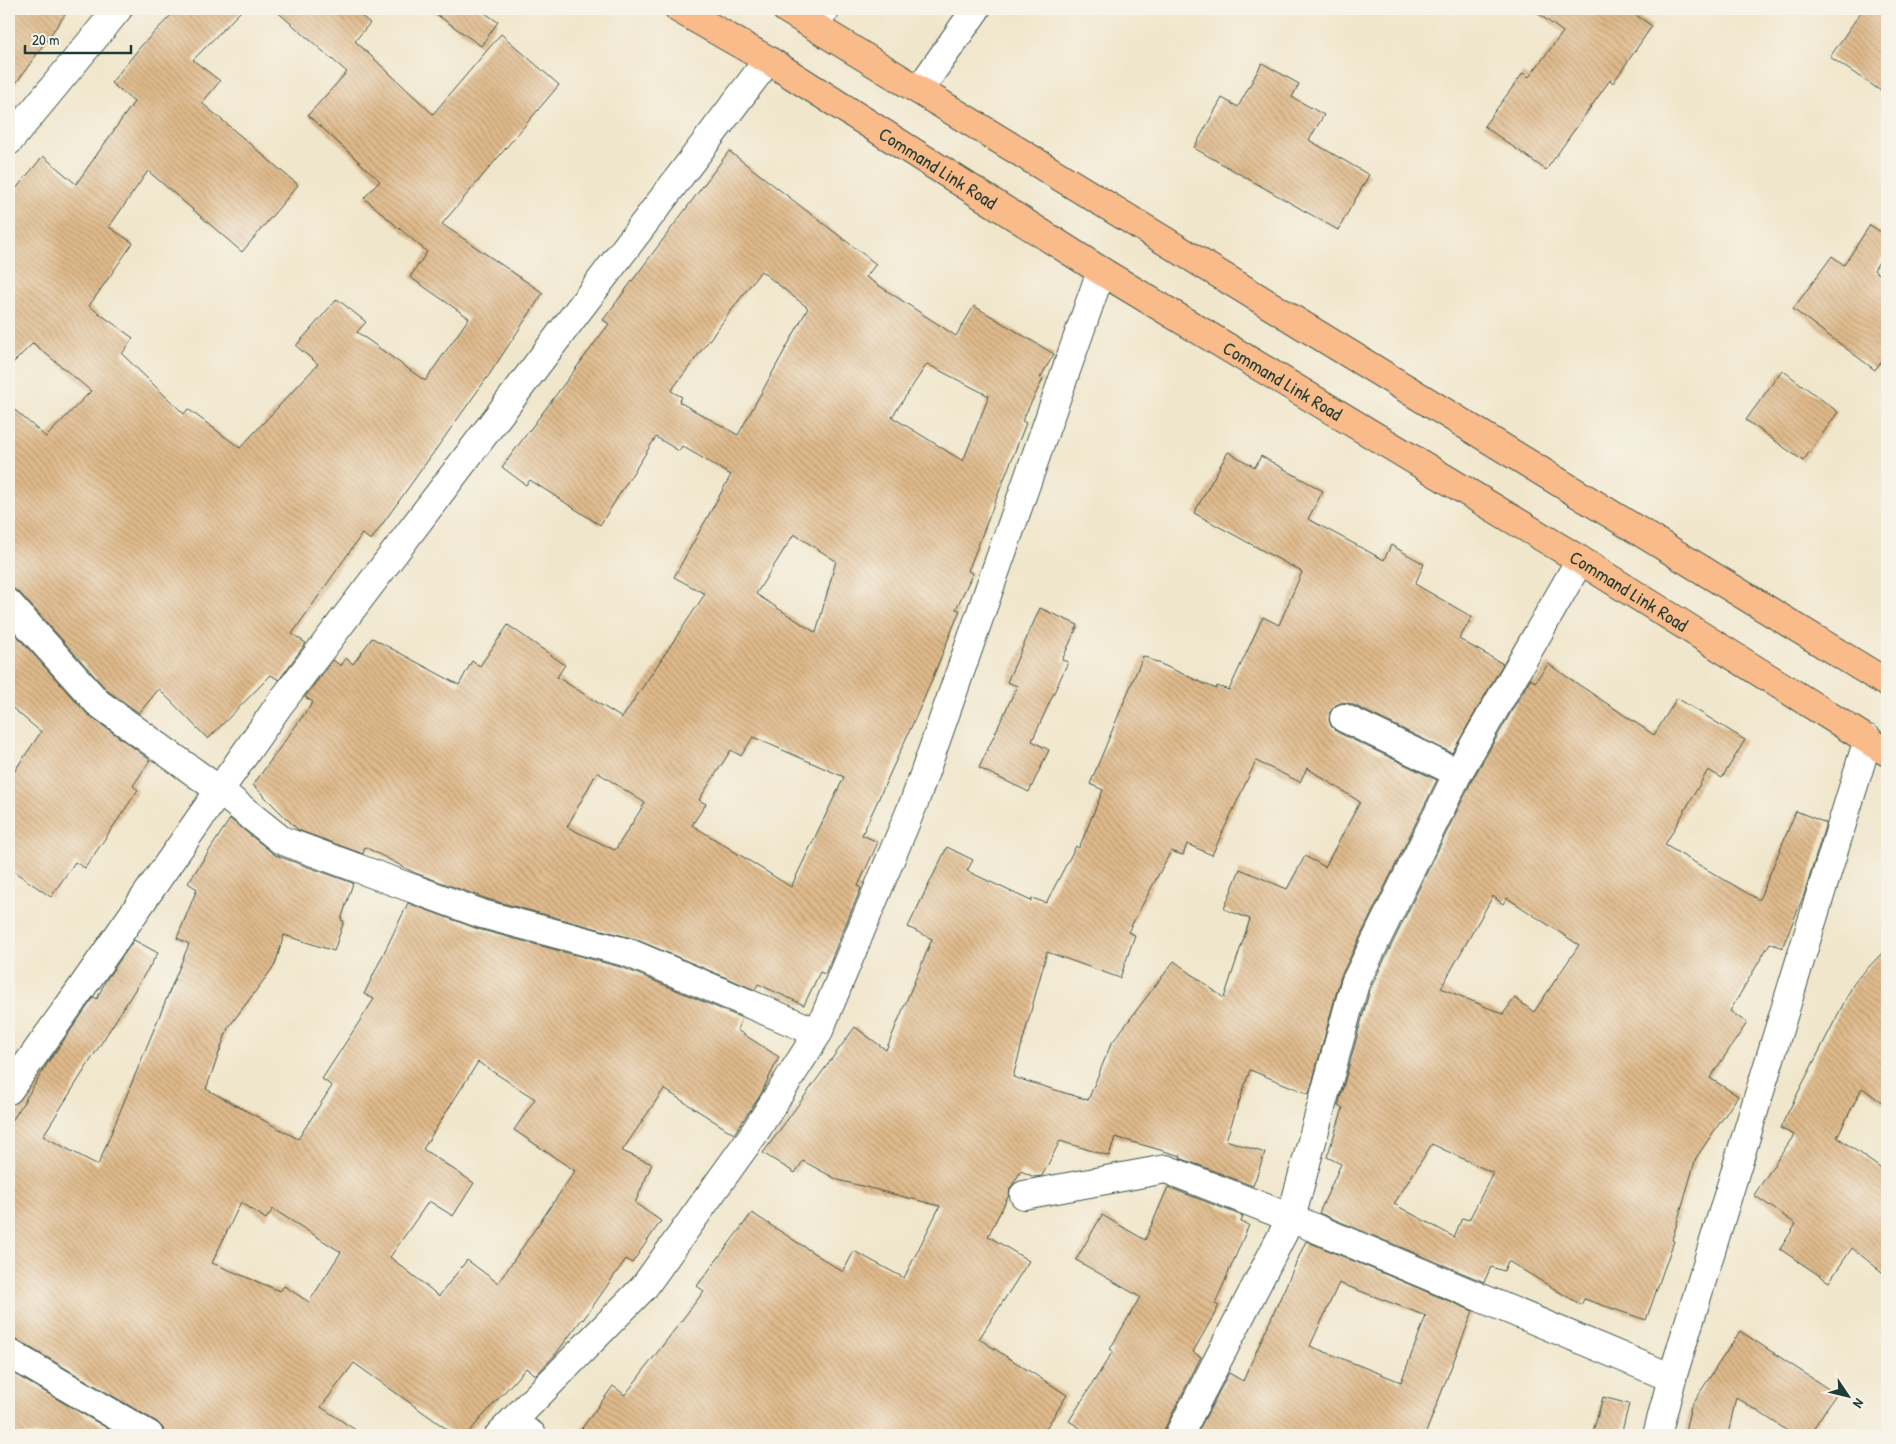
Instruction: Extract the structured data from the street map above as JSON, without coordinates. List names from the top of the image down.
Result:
{
  "streets": {
    "main road": ["Command Link Road"]
  },
  "scale_bar": "20 m",
  "north": "bottom right"
}
